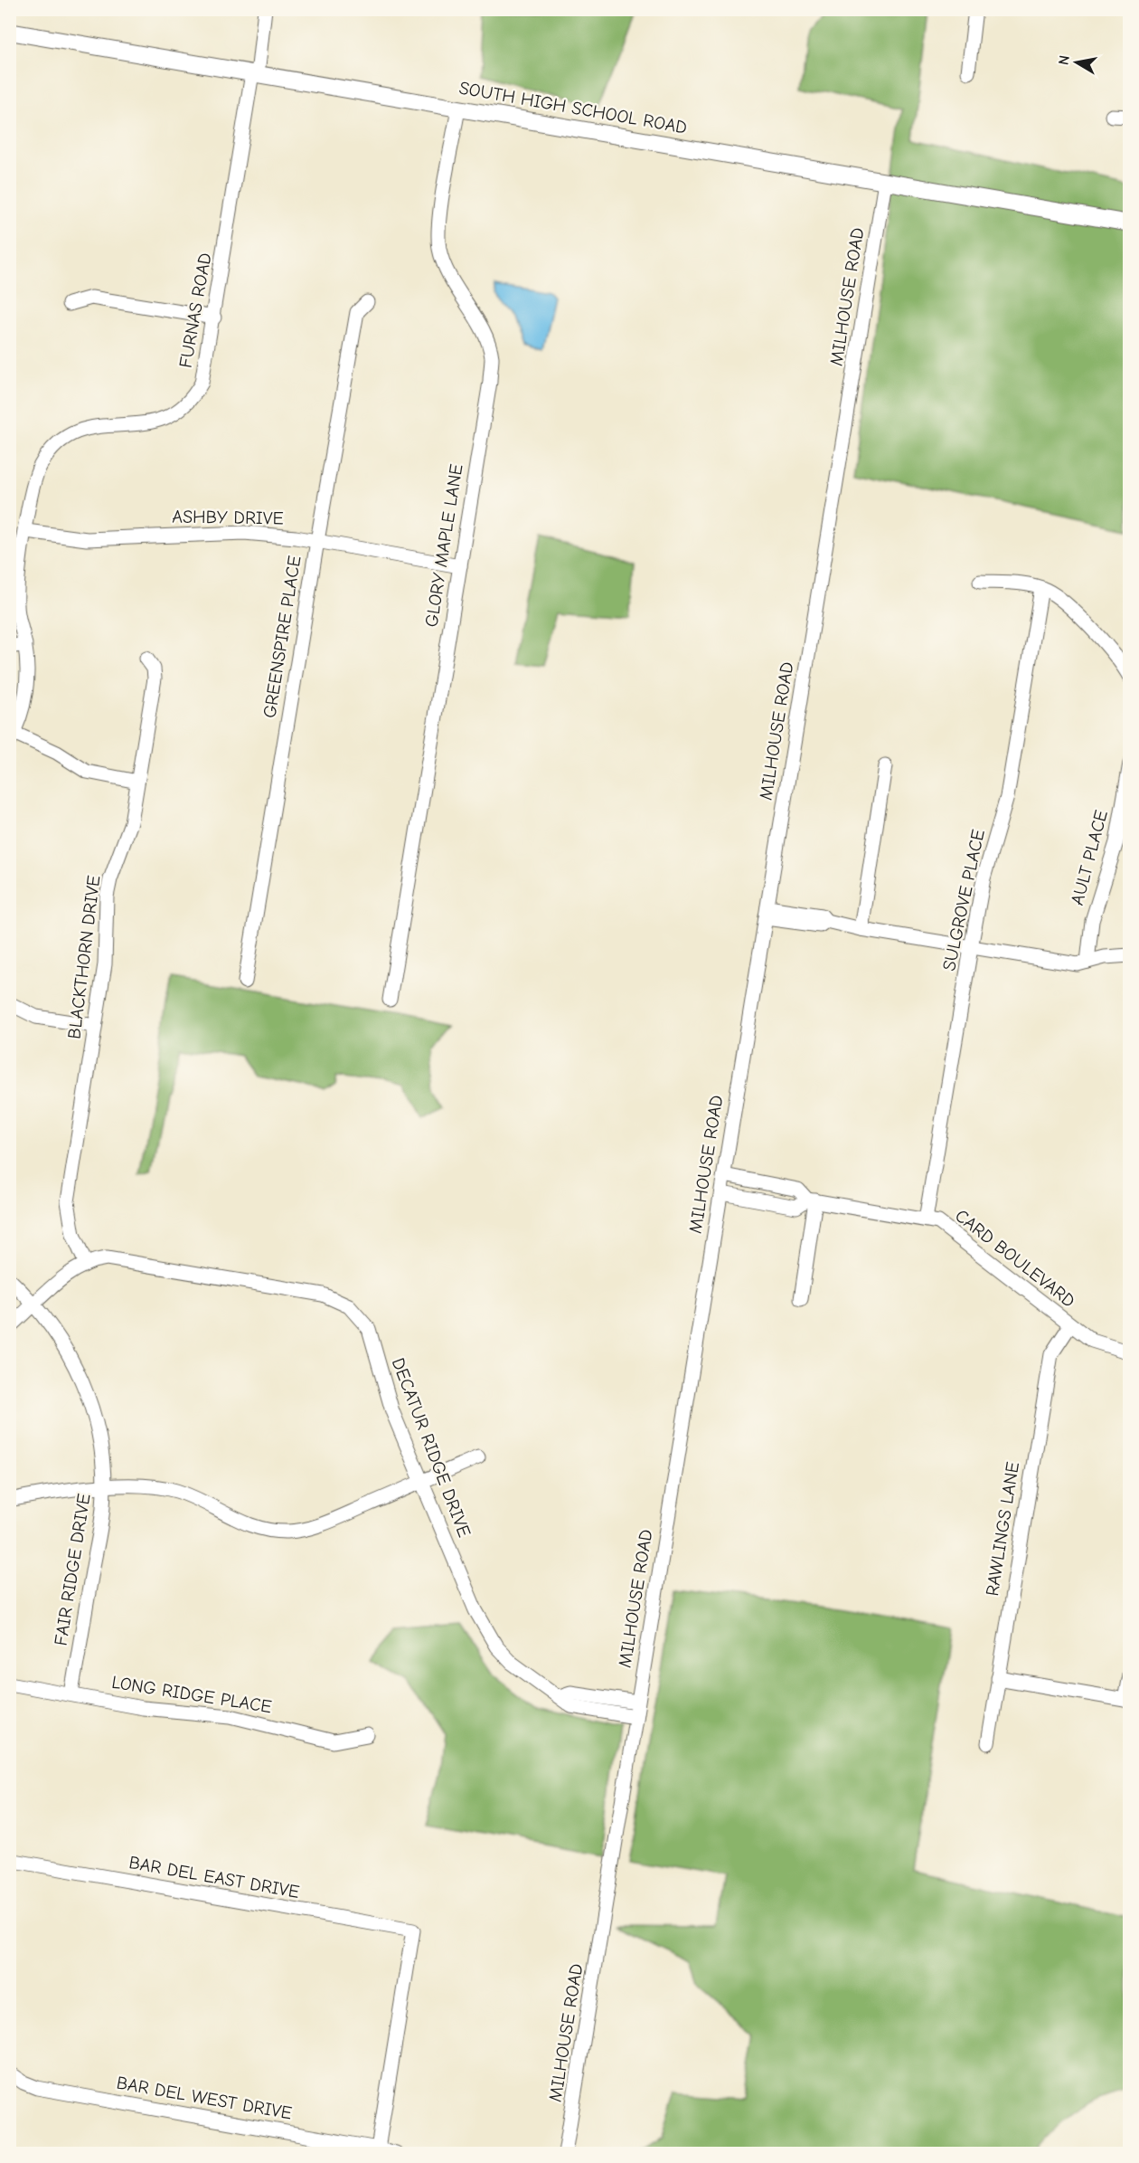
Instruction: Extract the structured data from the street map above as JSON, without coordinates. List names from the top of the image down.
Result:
{
  "streets": {
    "main road": ["SOUTH HIGH SCHOOL ROAD"],
    "street": [
      "MILHOUSE ROAD",
      "FURNAS ROAD",
      "ASHBY DRIVE",
      "GLORY MAPLE LANE",
      "GREENSPIRE PLACE",
      "AULT PLACE",
      "SULGROVE PLACE",
      "BLACKTHORN DRIVE",
      "CARD BOULEVARD",
      "DECATUR RIDGE DRIVE",
      "RAWLINGS LANE",
      "FAIR RIDGE DRIVE",
      "LONG RIDGE PLACE",
      "BAR DEL EAST DRIVE",
      "BAR DEL WEST DRIVE"
    ]
  },
  "crossings": [
    ["SOUTH HIGH SCHOOL ROAD", "MILHOUSE ROAD"],
    ["SOUTH HIGH SCHOOL ROAD", "FURNAS ROAD"],
    ["SOUTH HIGH SCHOOL ROAD", "GLORY MAPLE LANE"],
    ["MILHOUSE ROAD", "CARD BOULEVARD"],
    ["MILHOUSE ROAD", "DECATUR RIDGE DRIVE"],
    ["FURNAS ROAD", "ASHBY DRIVE"],
    ["ASHBY DRIVE", "GLORY MAPLE LANE"],
    ["ASHBY DRIVE", "GREENSPIRE PLACE"],
    ["SULGROVE PLACE", "CARD BOULEVARD"],
    ["BLACKTHORN DRIVE", "DECATUR RIDGE DRIVE"],
    ["CARD BOULEVARD", "RAWLINGS LANE"],
    ["DECATUR RIDGE DRIVE", "FAIR RIDGE DRIVE"],
    ["FAIR RIDGE DRIVE", "LONG RIDGE PLACE"],
    ["BAR DEL EAST DRIVE", "BAR DEL WEST DRIVE"]
  ],
  "north": "left"
}
